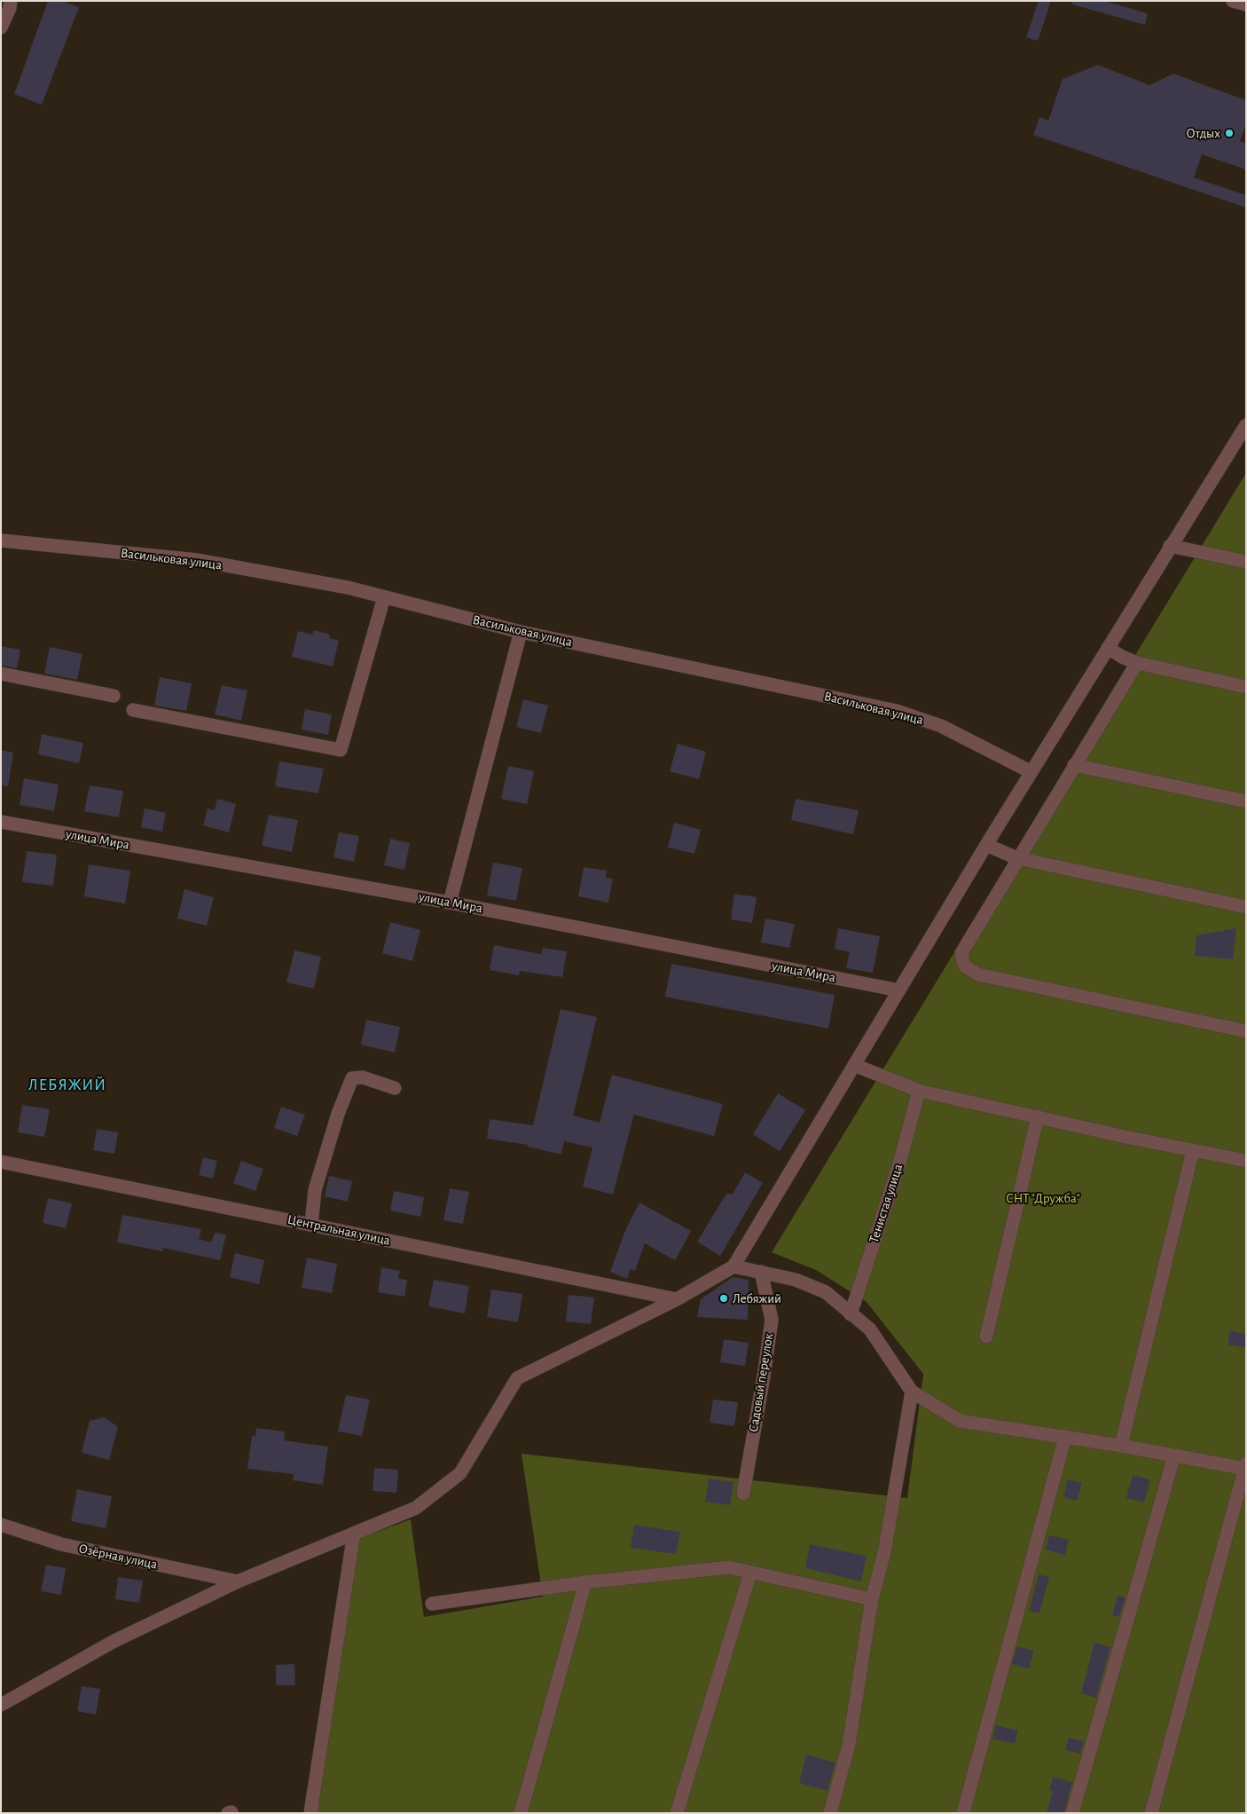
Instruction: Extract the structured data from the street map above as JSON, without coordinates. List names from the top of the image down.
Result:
{
  "streets": {
    "street": [
      "Васильковая улица",
      "улица Мира",
      "Тенистая улица",
      "Центральная улица",
      "Садовый переулок",
      "Озёрная улица"
    ]
  },
  "districts": ["ЛЕБЯЖИЙ"],
  "parks": ["СНТ \"Дружба\""],
  "places": ["Отдых", "Лебяжий"]
}
